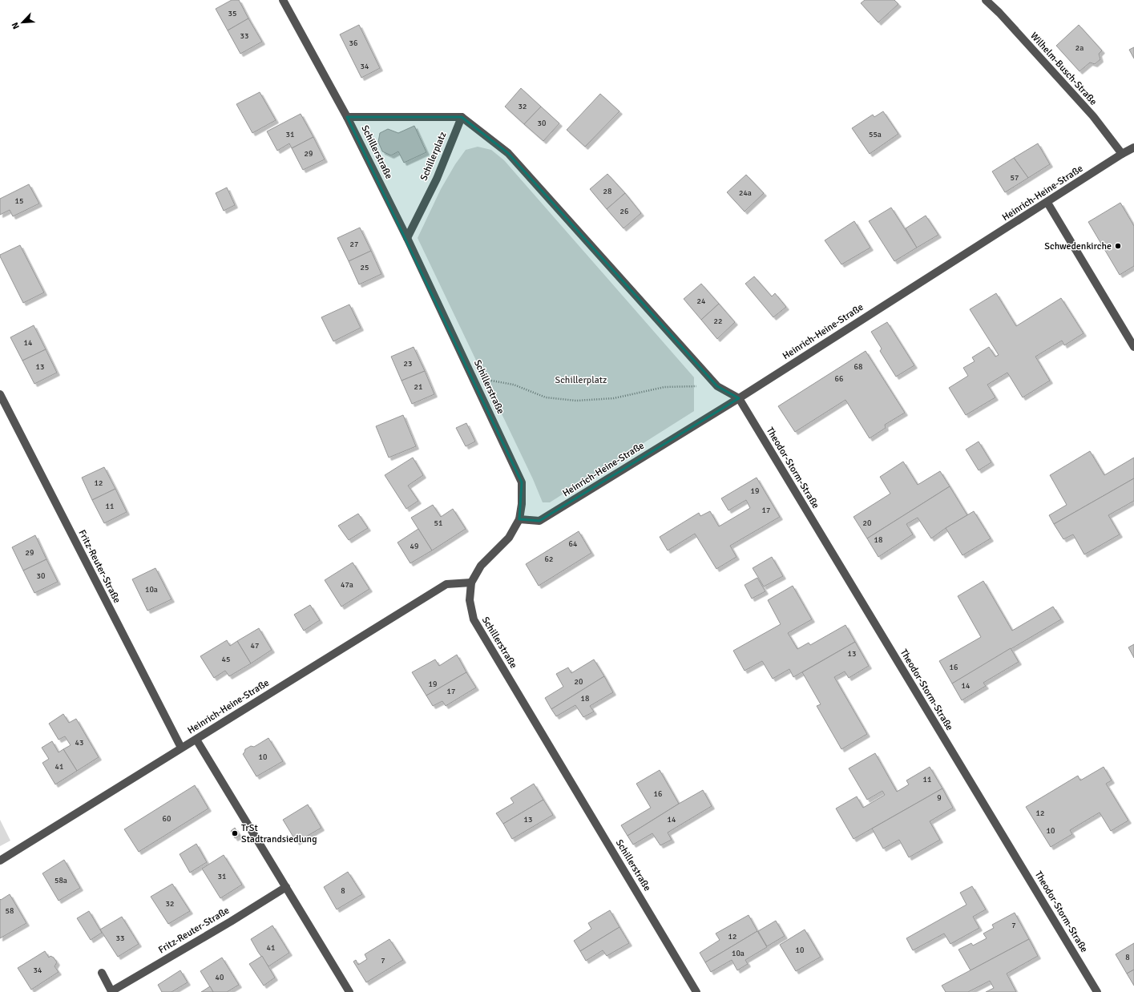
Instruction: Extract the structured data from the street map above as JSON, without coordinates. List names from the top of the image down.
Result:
{
  "streets": {
    "street": [
      "Wilhelm-Busch-Straße",
      "Schillerstraße",
      "Schillerplatz",
      "Heinrich-Heine-Straße",
      "Theodor-Storm-Straße",
      "Fritz-Reuter-Straße"
    ]
  },
  "crossings": [
    ["Wilhelm-Busch-Straße", "Heinrich-Heine-Straße"],
    ["Schillerstraße", "Schillerplatz"],
    ["Schillerstraße", "Heinrich-Heine-Straße"],
    ["Heinrich-Heine-Straße", "Theodor-Storm-Straße"],
    ["Heinrich-Heine-Straße", "Fritz-Reuter-Straße"]
  ],
  "parks": ["Schillerplatz"],
  "places": ["Schwedenkirche", "TrSt Stadtrandsiedlung"],
  "house_numbers": [
    "35",
    "33",
    "36",
    "2a",
    "34",
    "32",
    "30",
    "31",
    "55a",
    "29",
    "57",
    "28",
    "24a",
    "15",
    "26",
    "27",
    "25",
    "24",
    "22",
    "14",
    "23",
    "13",
    "68",
    "66",
    "21",
    "12",
    "19",
    "11",
    "17",
    "51",
    "20",
    "18",
    "64",
    "49",
    "29",
    "62",
    "30",
    "47a",
    "10a",
    "47",
    "13",
    "45",
    "16",
    "20",
    "19",
    "14",
    "17",
    "18",
    "43",
    "10",
    "41",
    "11",
    "16",
    "9",
    "12",
    "60",
    "13",
    "14",
    "10",
    "31",
    "58a",
    "8",
    "32",
    "58",
    "7",
    "12",
    "33",
    "41",
    "10",
    "10a",
    "8",
    "7",
    "34",
    "40"
  ],
  "north": "bottom left"
}
